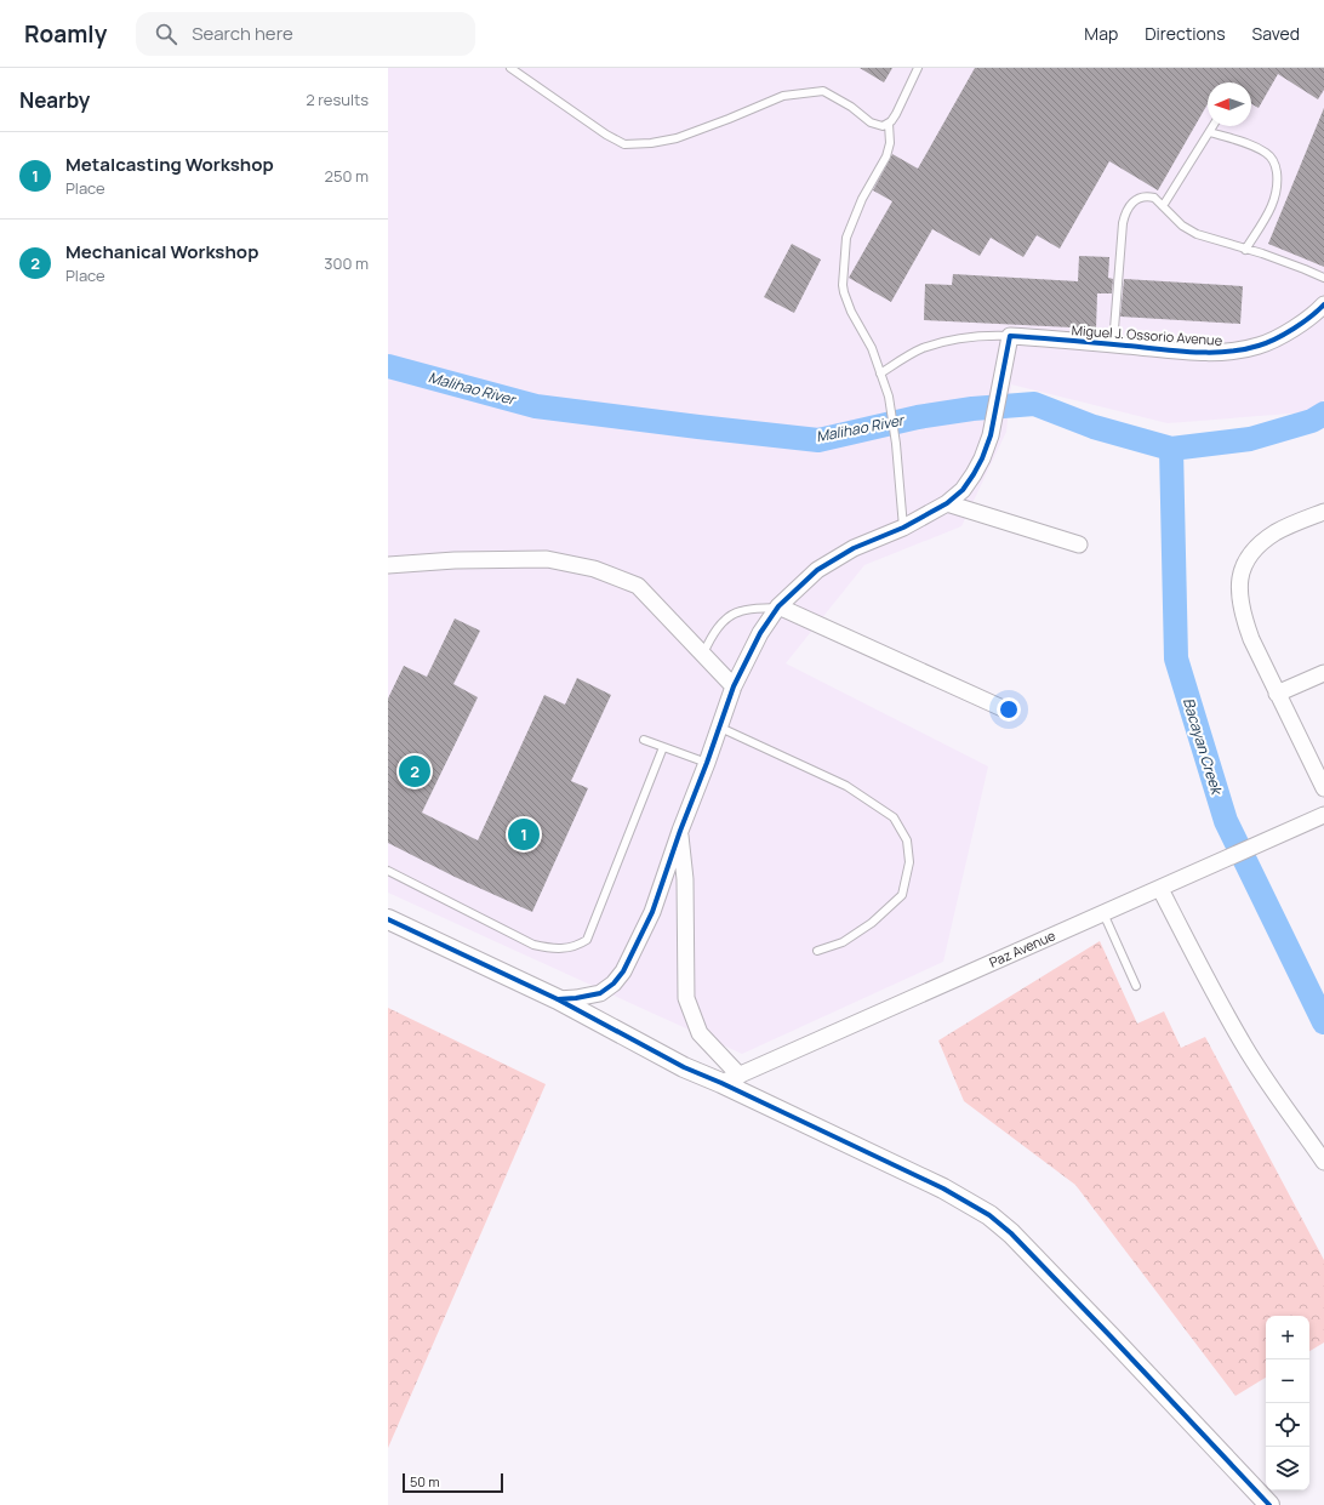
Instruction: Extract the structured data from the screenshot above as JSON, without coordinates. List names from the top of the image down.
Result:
{
  "streets": {
    "street": ["Miguel J. Ossorio Avenue", "Paz Avenue"]
  },
  "water": ["Malihao River", "Bacayan Creek"],
  "scale_bar": "50 m",
  "north": "left",
  "page": {
    "header": "Roamly",
    "search": "Search here",
    "nav": ["Map", "Directions", "Saved"],
    "heading": ["Nearby", "2 results"],
    "list": [
      {
        "mark": "1",
        "name": "Metalcasting Workshop",
        "note": "Place",
        "value": "250 m"
      },
      {
        "mark": "2",
        "name": "Mechanical Workshop",
        "note": "Place",
        "value": "300 m"
      }
    ],
    "pins": ["2", "1"],
    "map_buttons": ["+", "−"],
    "scale": "50 m"
  }
}
